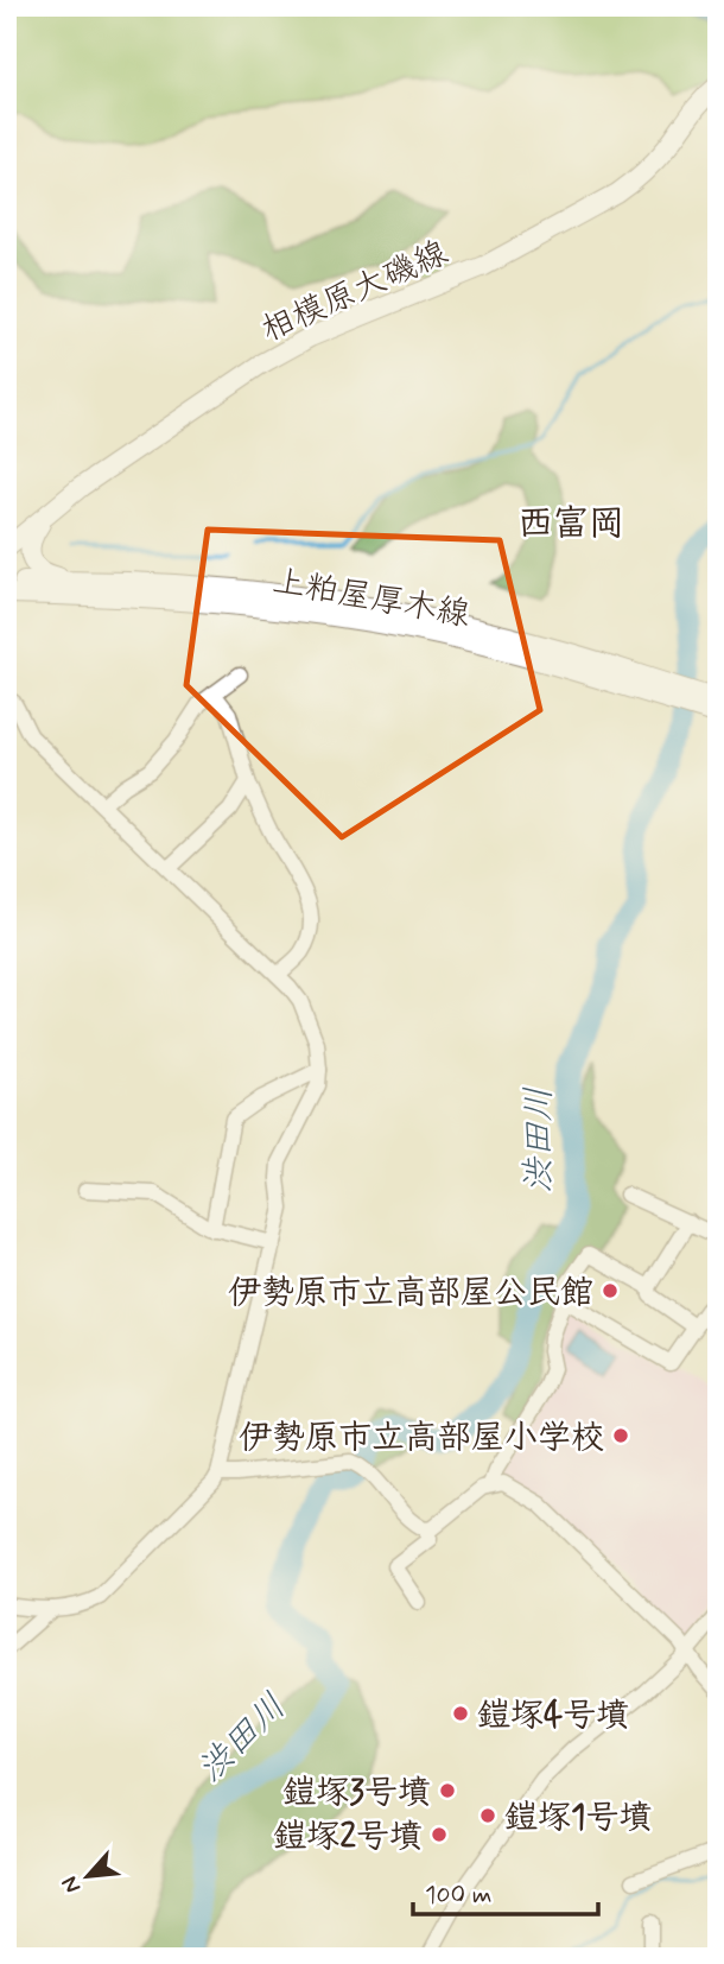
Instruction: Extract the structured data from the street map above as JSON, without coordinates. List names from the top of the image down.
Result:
{
  "streets": {
    "main road": ["相模原大磯線", "上粕屋厚木線"]
  },
  "districts": ["西富岡"],
  "water": ["渋田川"],
  "places": [
    "伊勢原市立高部屋公民館",
    "伊勢原市立高部屋小学校",
    "鎧塚4号墳",
    "鎧塚3号墳",
    "鎧塚1号墳",
    "鎧塚2号墳"
  ],
  "scale_bar": "100 m",
  "north": "bottom left"
}
